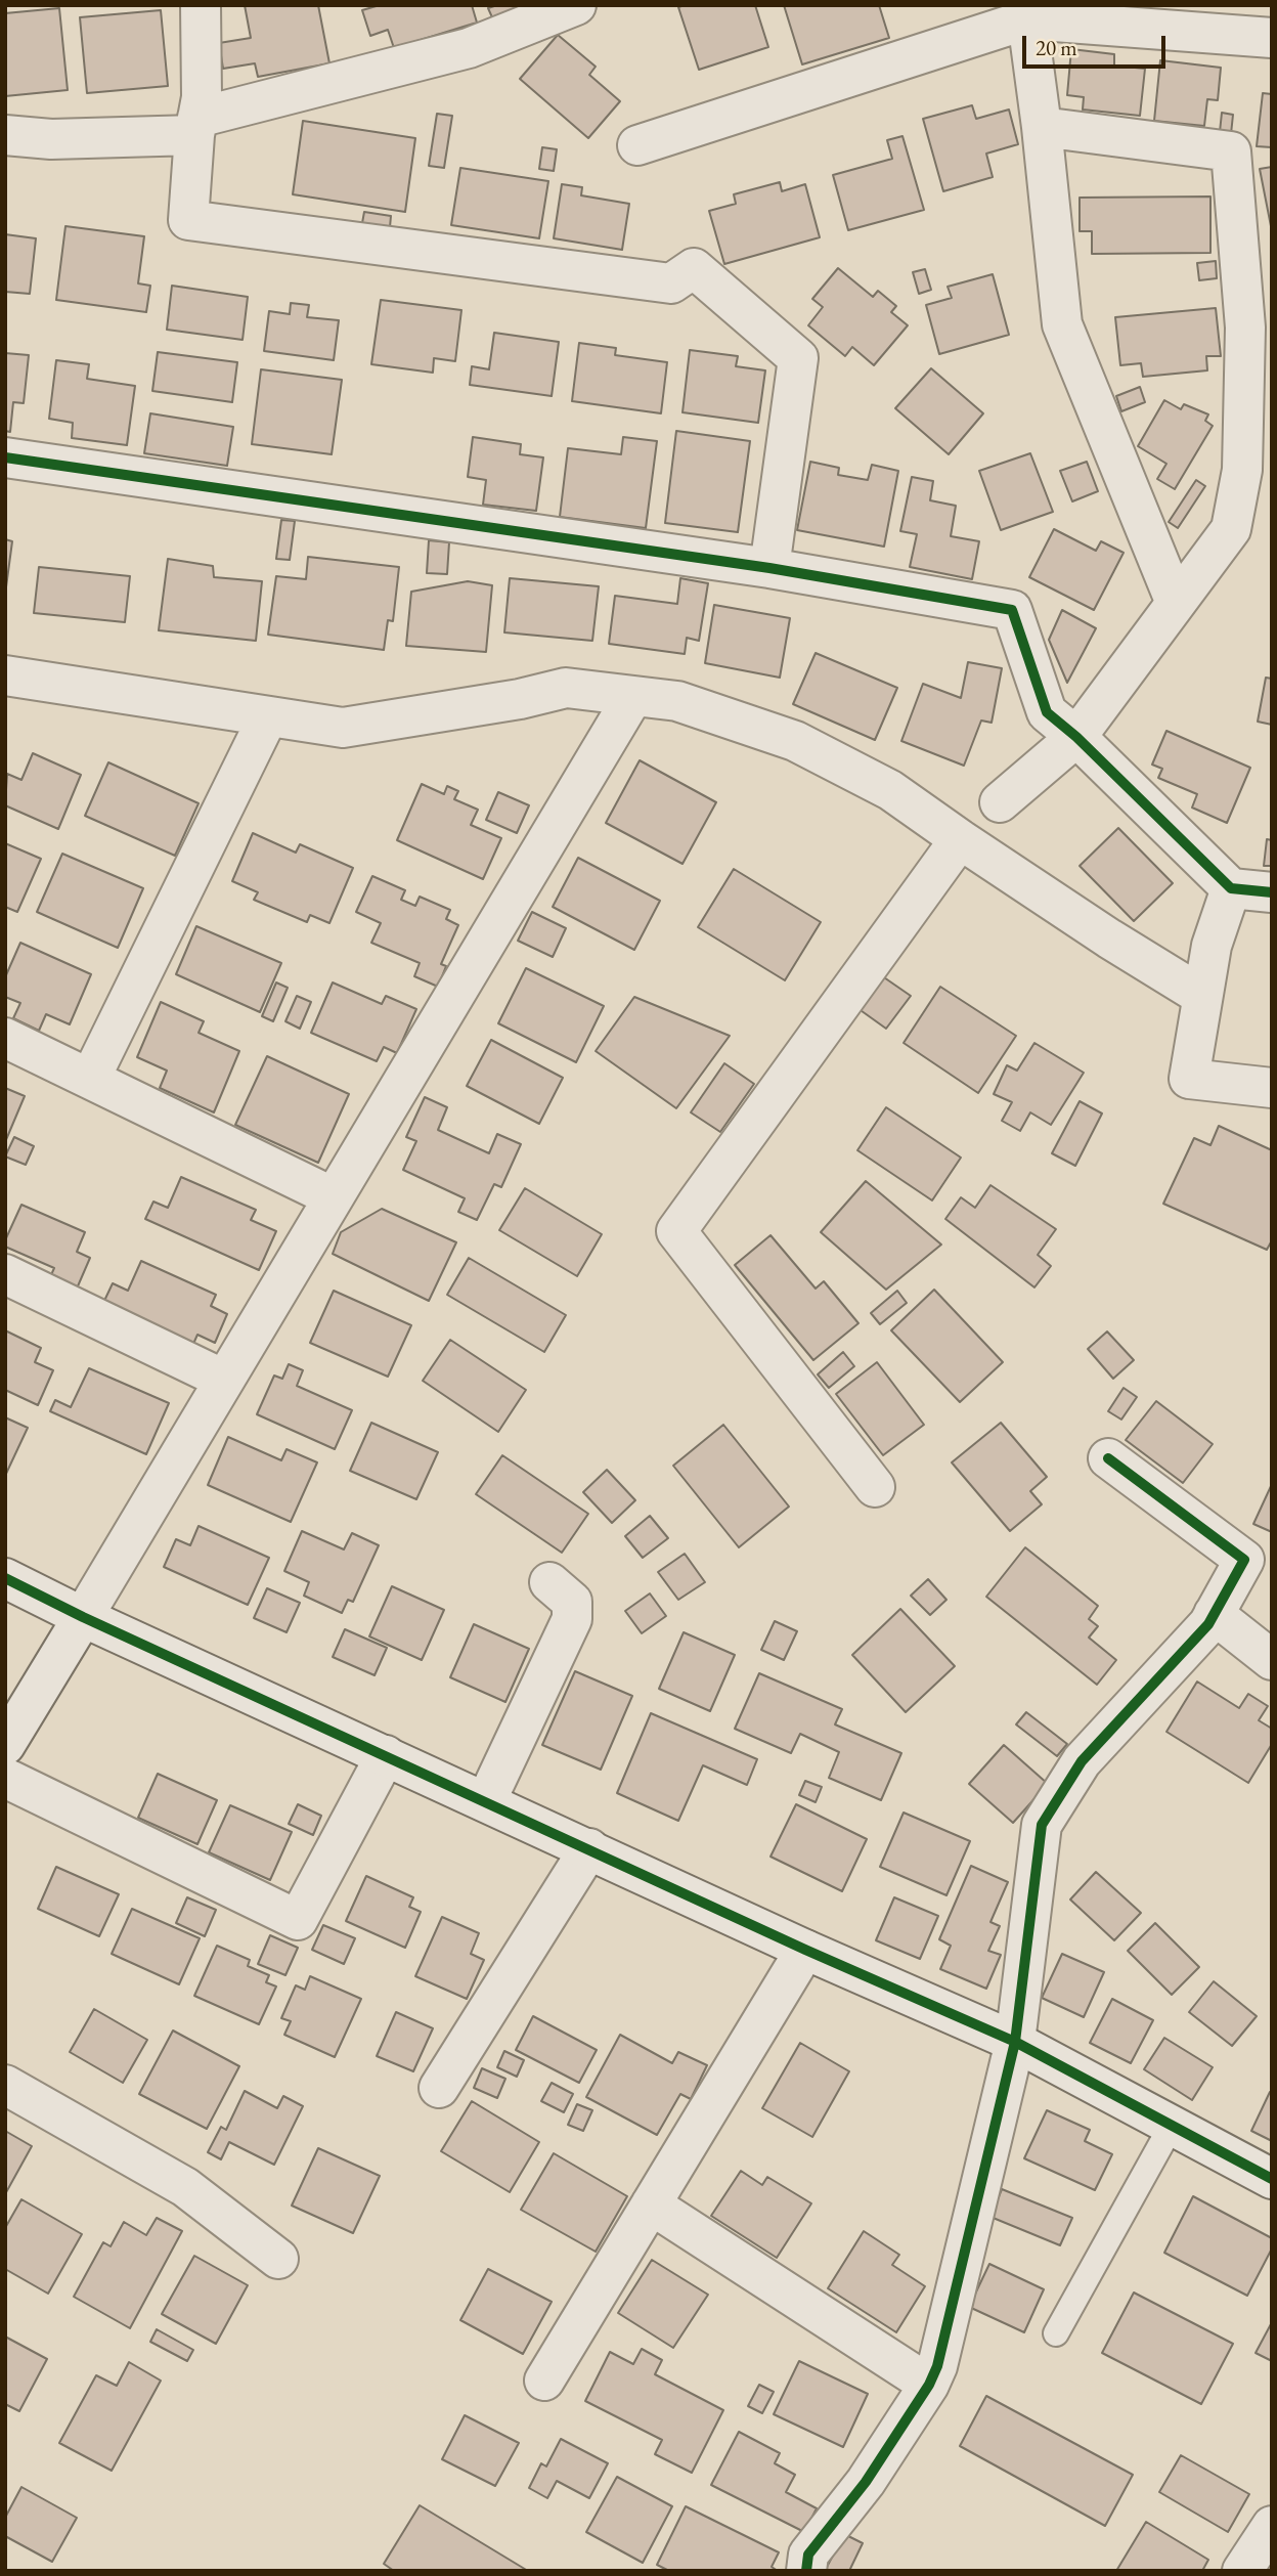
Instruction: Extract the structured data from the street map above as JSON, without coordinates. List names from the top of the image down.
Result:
{
  "scale_bar": "20 m"
}
